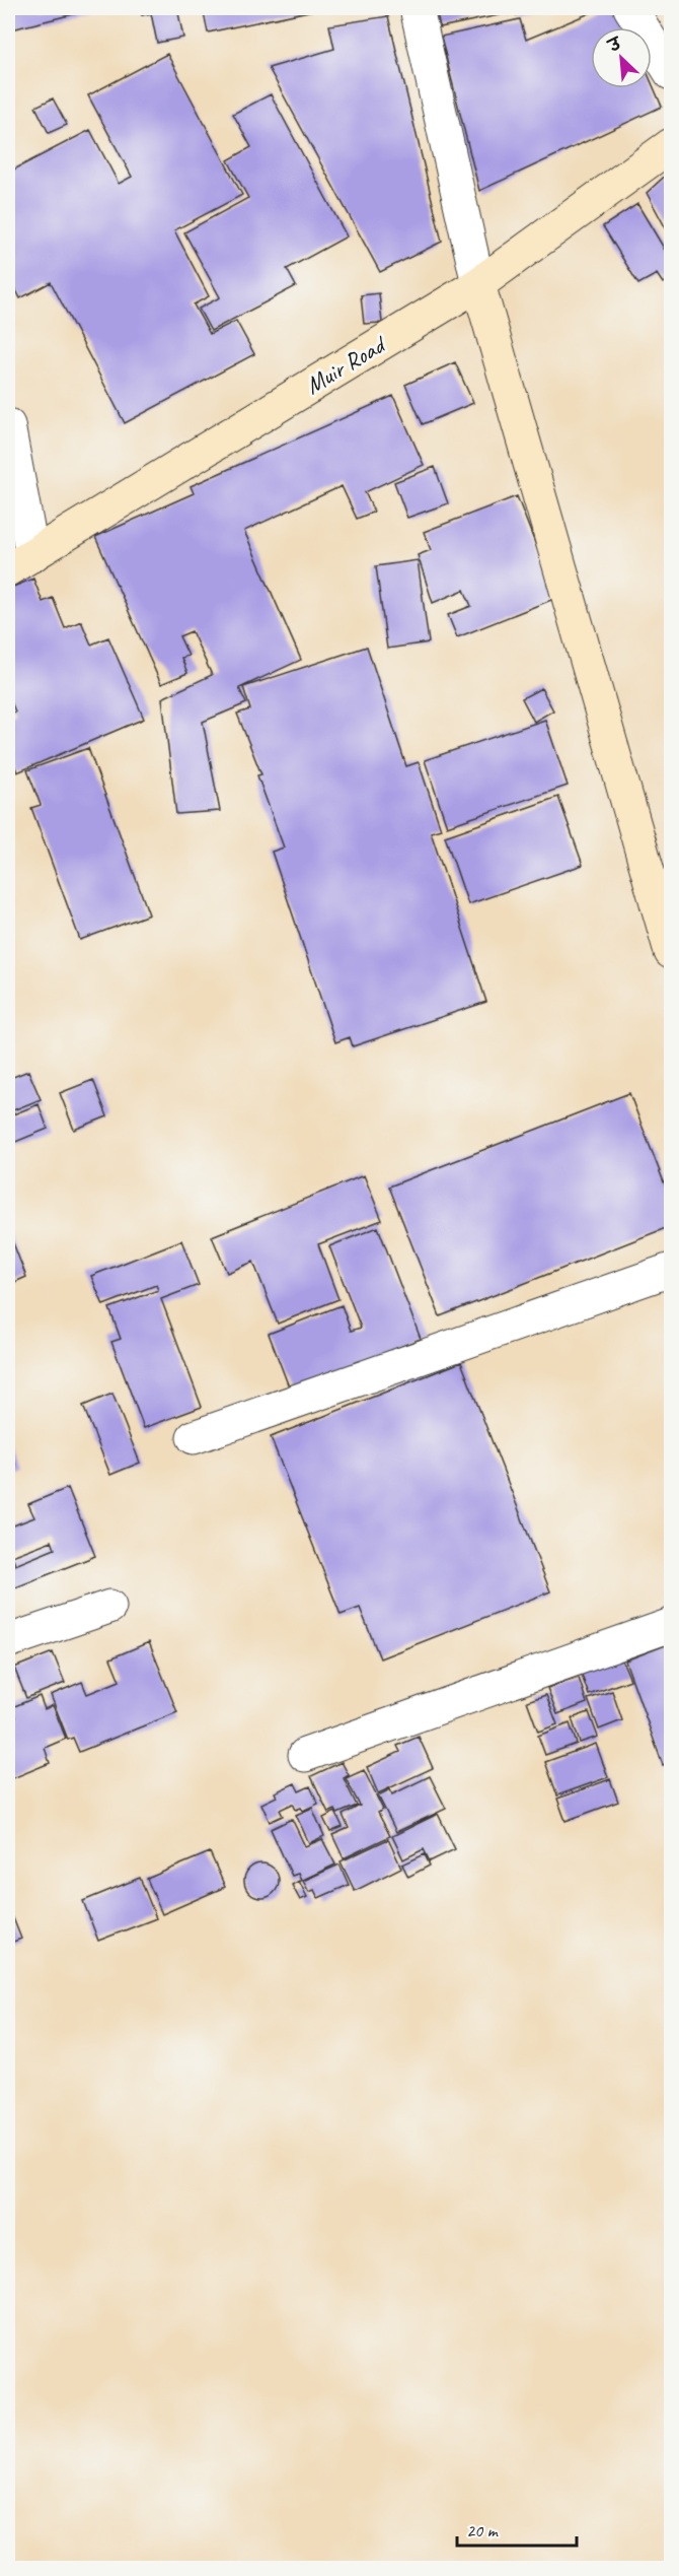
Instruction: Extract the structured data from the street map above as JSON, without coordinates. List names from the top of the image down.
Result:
{
  "streets": {
    "main road": ["Muir Road"]
  },
  "scale_bar": "20 m",
  "north": "top left"
}
